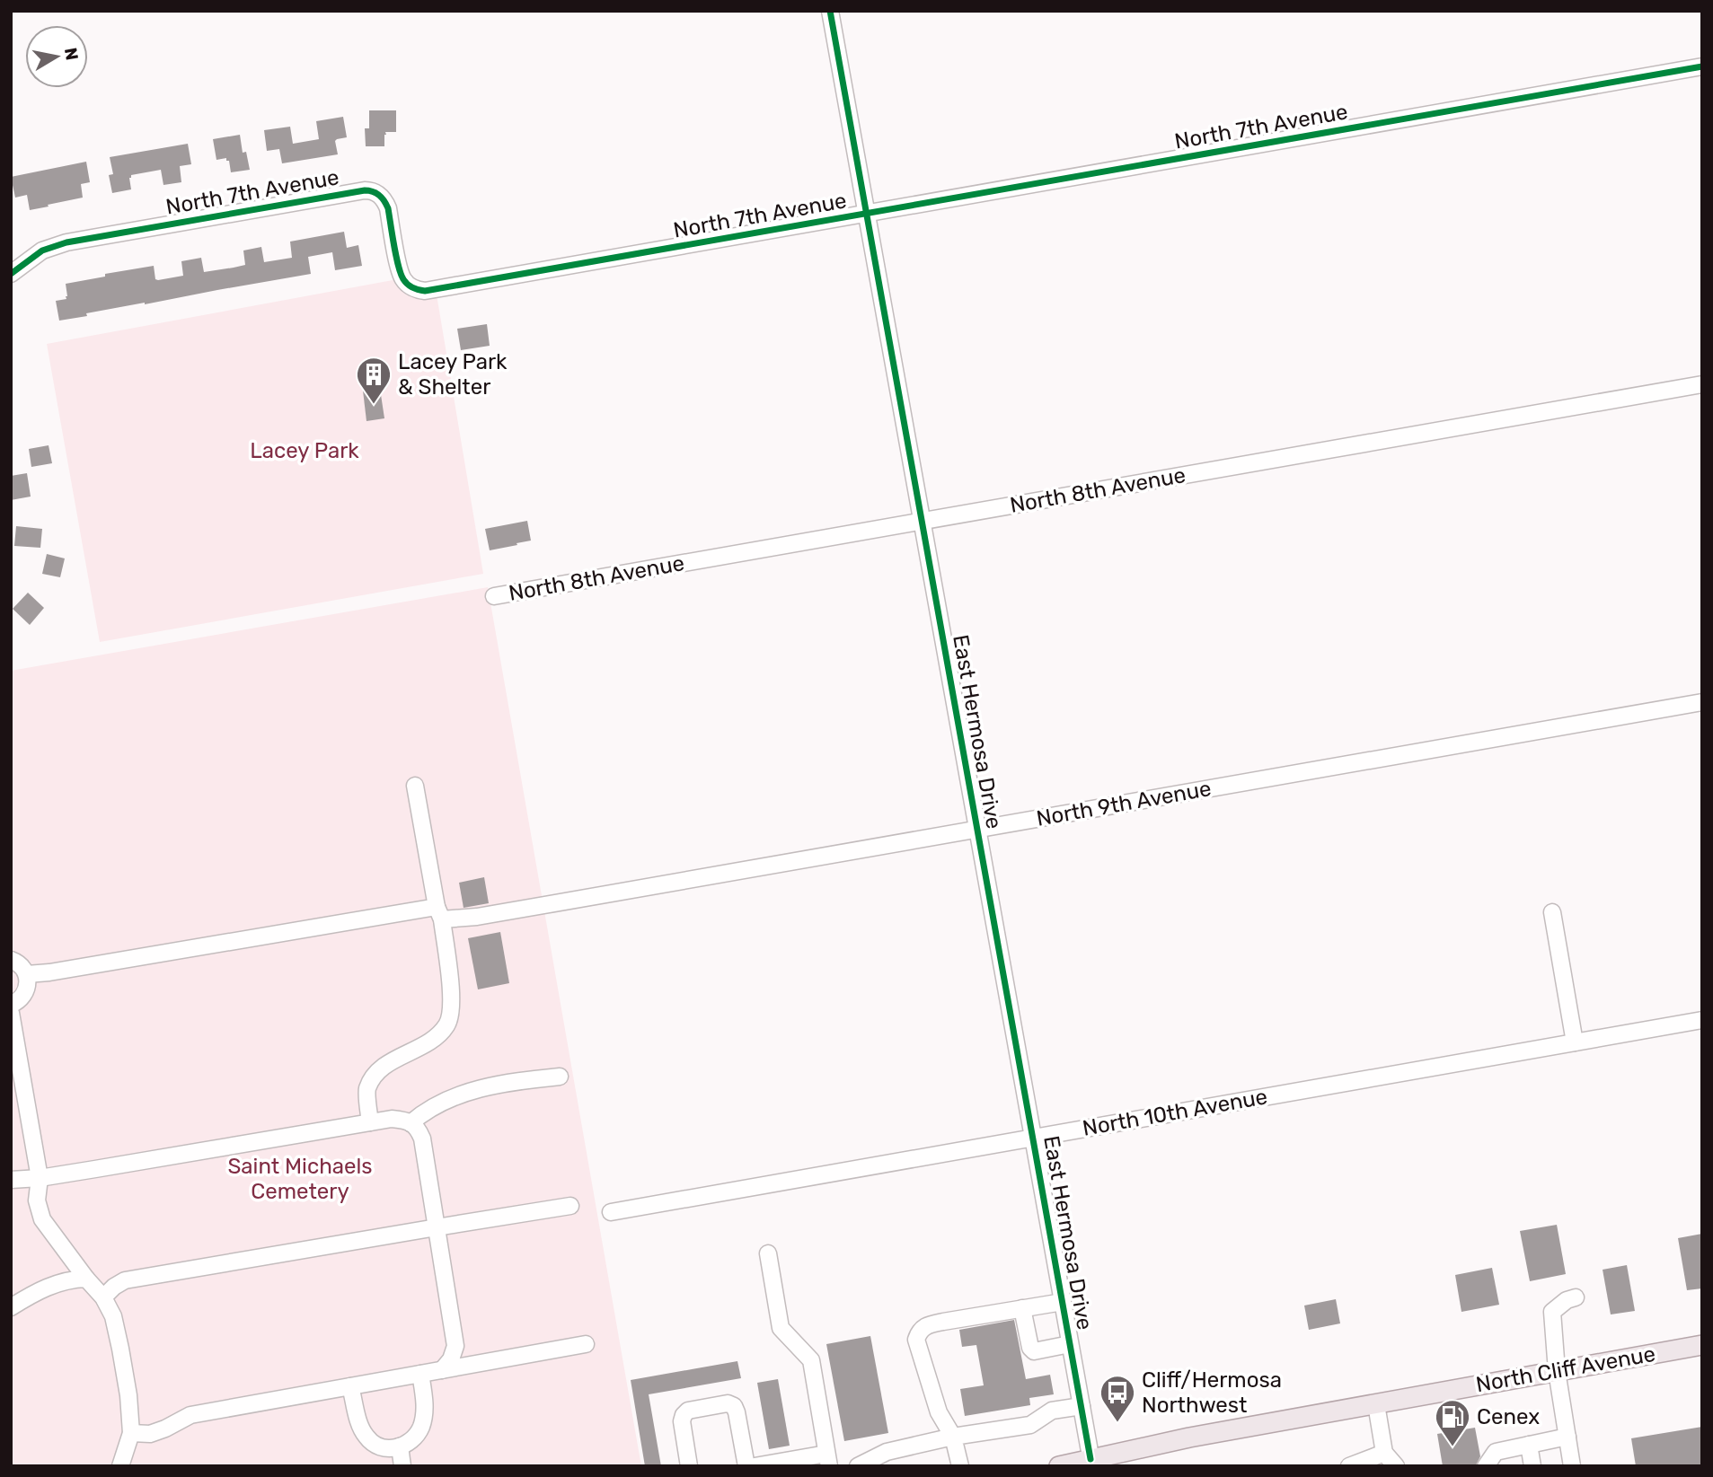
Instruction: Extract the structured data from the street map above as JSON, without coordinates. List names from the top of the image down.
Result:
{
  "streets": {
    "main road": ["North Cliff Avenue"],
    "street": [
      "North 7th Avenue",
      "North 8th Avenue",
      "East Hermosa Drive",
      "North 9th Avenue",
      "North 10th Avenue"
    ]
  },
  "crossings": [
    ["North 7th Avenue", "East Hermosa Drive"],
    ["North 8th Avenue", "East Hermosa Drive"],
    ["East Hermosa Drive", "North 9th Avenue"],
    ["East Hermosa Drive", "North 10th Avenue"],
    ["East Hermosa Drive", "North Cliff Avenue"]
  ],
  "parks": ["Lacey Park", "Saint Michaels Cemetery"],
  "places": {
    "building": ["Lacey Park & Shelter"],
    "bus stop": ["Cliff/Hermosa Northwest"],
    "fuel station": ["Cenex"]
  },
  "north": "right"
}
